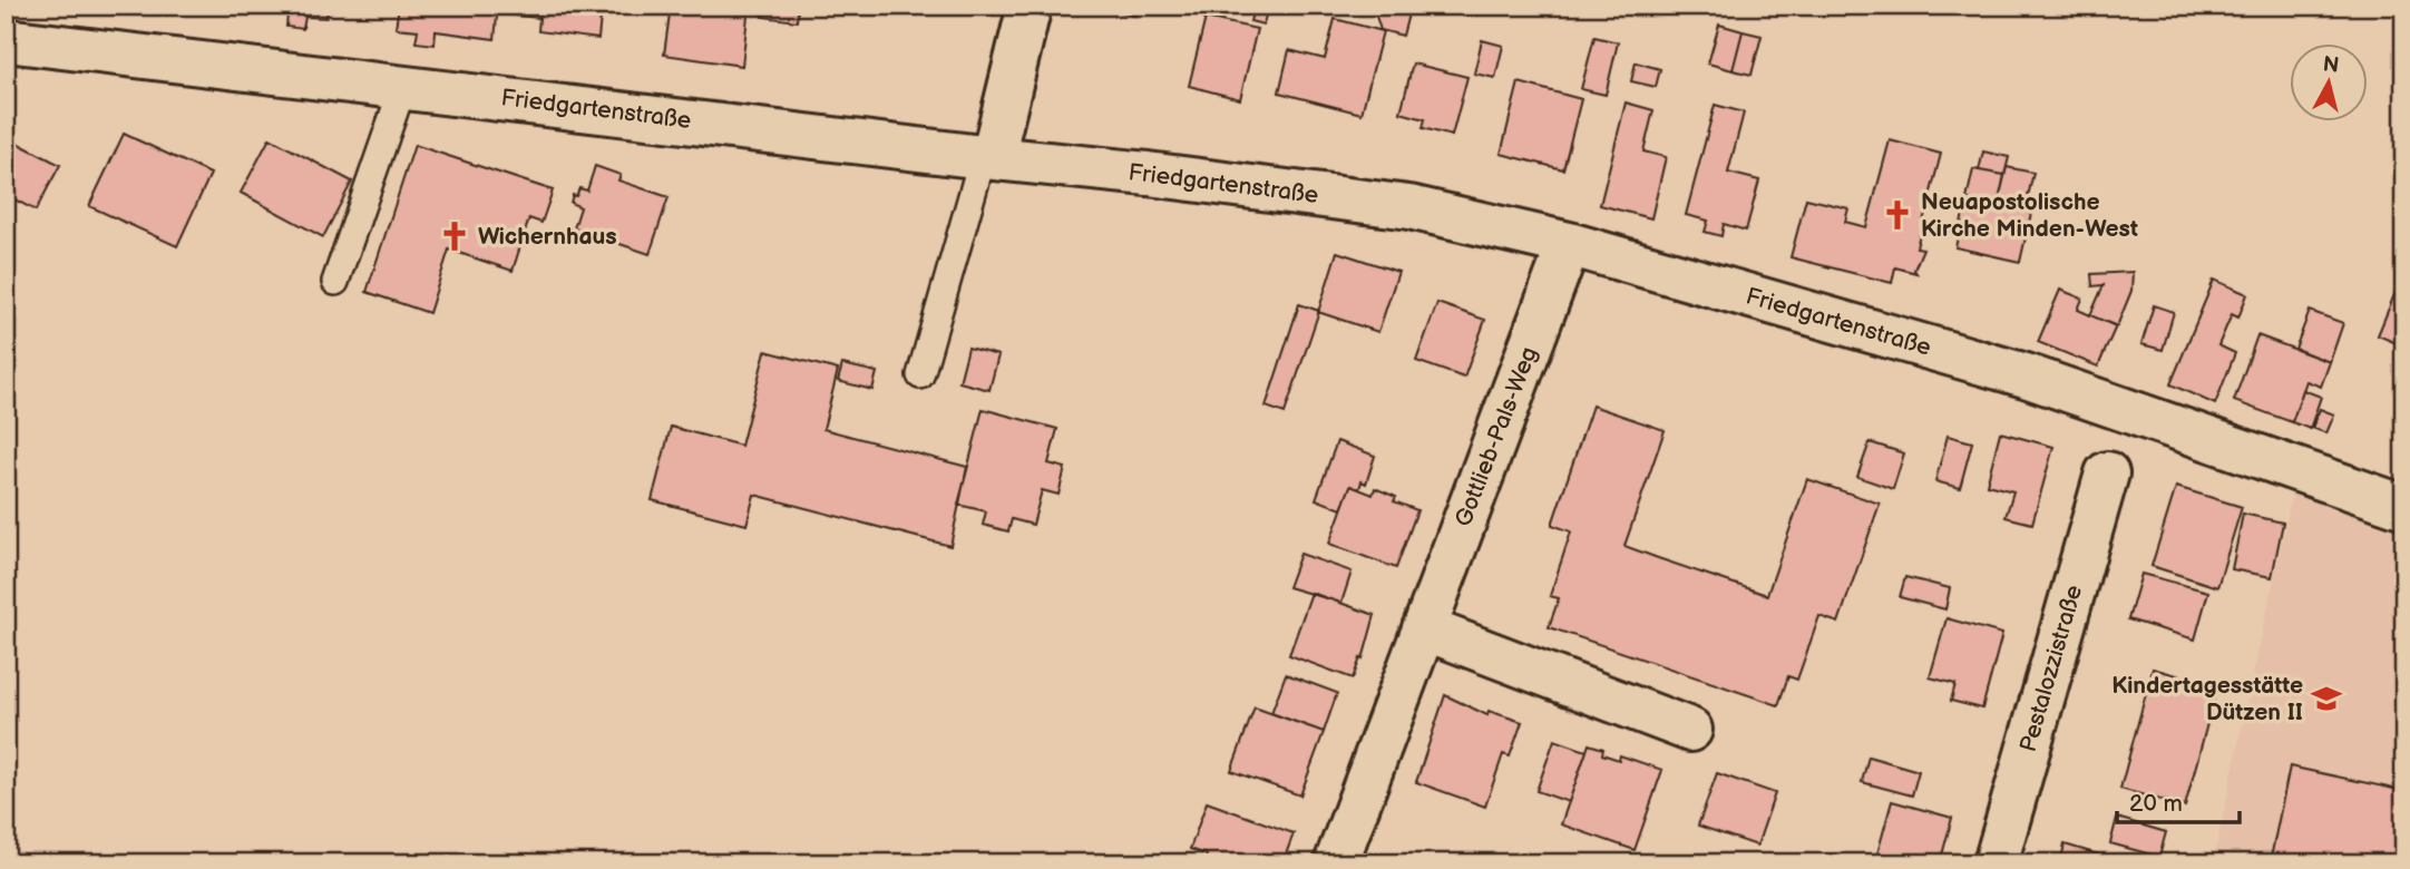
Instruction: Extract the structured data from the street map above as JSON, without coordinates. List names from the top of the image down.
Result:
{
  "streets": {
    "street": ["Friedgartenstraße", "Gottlieb-Pals-Weg", "Pestalozzistraße"]
  },
  "crossings": [
    ["Friedgartenstraße", "Gottlieb-Pals-Weg"]
  ],
  "places": {
    "church": ["Neuapostolische Kirche Minden-West", "Wichernhaus"],
    "school or university": ["Kindertagesstätte Dützen II"]
  },
  "scale_bar": "20 m",
  "north": "top"
}
